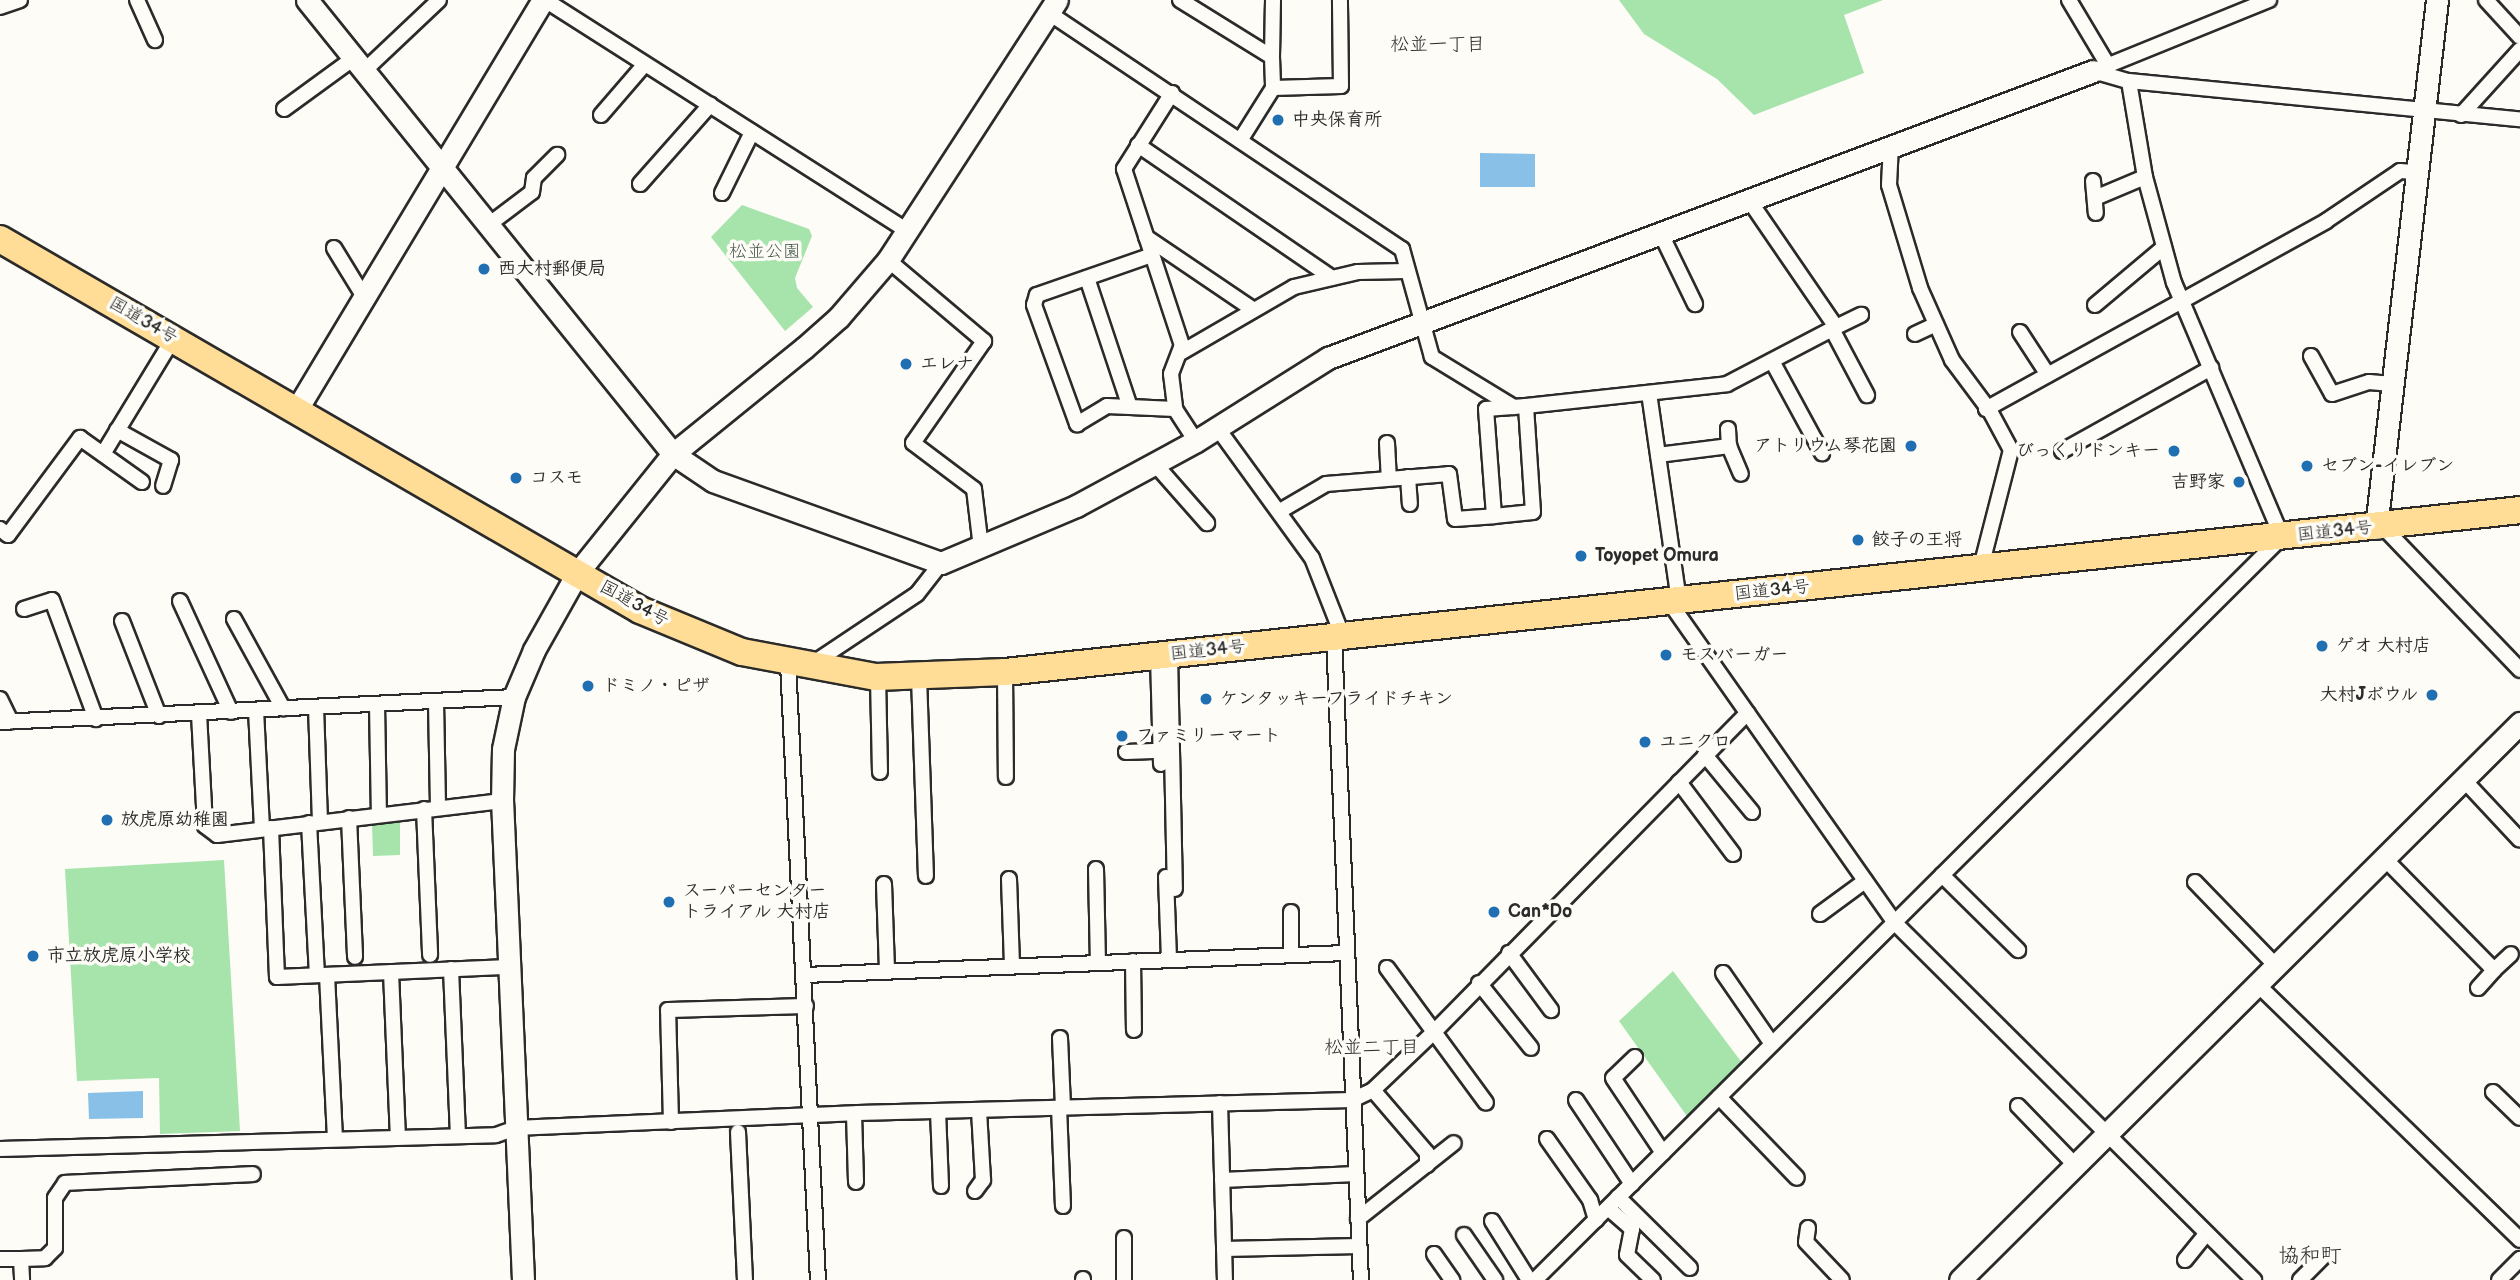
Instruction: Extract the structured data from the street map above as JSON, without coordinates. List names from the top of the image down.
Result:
{
  "streets": {
    "highway": ["国道34号"]
  },
  "districts": ["松並一丁目", "松並二丁目", "協和町"],
  "parks": ["松並公園"],
  "places": [
    "中央保育所",
    "西大村郵便局",
    "エレナ",
    "アトリウム琴花園",
    "びっくりドンキー",
    "セブン-イレブン",
    "コスモ",
    "吉野家",
    "餃子の王将",
    "Toyopet Omura",
    "ゲオ 大村店",
    "モスバーガー",
    "ドミノ・ピザ",
    "大村Jボウル",
    "ケンタッキーフライドチキン",
    "ファミリーマート",
    "ユニクロ",
    "放虎原幼稚園",
    "スーパーセンター トライアル 大村店",
    "Can*Do",
    "市立放虎原小学校"
  ]
}
